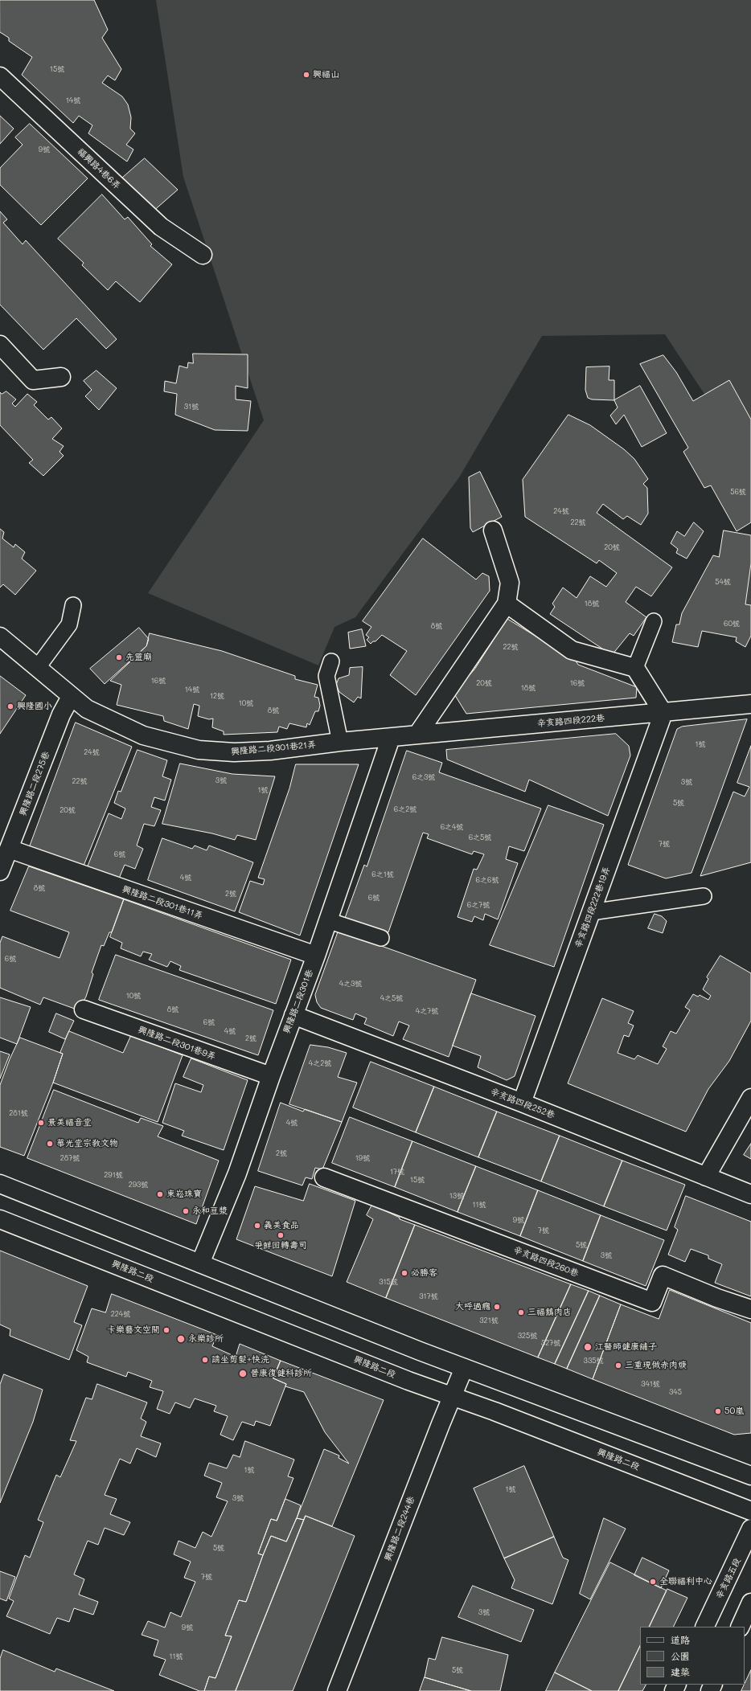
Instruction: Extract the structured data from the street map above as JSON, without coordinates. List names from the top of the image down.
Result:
{
  "streets": {
    "street": [
      "福興路4巷6弄",
      "辛亥路四段222巷",
      "興隆路二段301巷21弄",
      "興隆路二段275巷",
      "興隆路二段301巷11弄",
      "辛亥路四段222巷19弄",
      "興隆路二段301巷",
      "興隆路二段301巷9弄",
      "辛亥路四段252巷",
      "辛亥路四段260巷",
      "興隆路二段",
      "興隆路二段244巷",
      "辛亥路五段"
    ]
  },
  "crossings": [
    ["辛亥路四段222巷", "興隆路二段301巷21弄"],
    ["辛亥路四段222巷", "辛亥路四段222巷19弄"],
    ["辛亥路四段222巷", "興隆路二段301巷"],
    ["興隆路二段301巷21弄", "興隆路二段275巷"],
    ["興隆路二段301巷21弄", "興隆路二段301巷"],
    ["興隆路二段275巷", "興隆路二段301巷11弄"],
    ["興隆路二段301巷11弄", "興隆路二段301巷"],
    ["辛亥路四段222巷19弄", "辛亥路四段252巷"],
    ["興隆路二段301巷", "興隆路二段301巷9弄"],
    ["興隆路二段301巷", "辛亥路四段252巷"],
    ["興隆路二段", "興隆路二段244巷"]
  ],
  "places": [
    "興福山",
    "先靈廟",
    "興隆國小",
    "景美福音堂",
    "華光堂宗教文物",
    "東崧珠寶",
    "永和豆漿",
    "義美食品",
    "爭鮮回轉壽司",
    "必勝客",
    "大呼過癮",
    "三福鵝肉店",
    "卡樂藝文空間",
    "永樂診所",
    "江醫師健康舖子",
    "請坐剪髮+快洗",
    "三重現做赤肉焿",
    "晉康復健科診所",
    "50嵐",
    "全聯福利中心"
  ],
  "house_numbers": [
    "15號",
    "14號",
    "9號",
    "31號",
    "56號",
    "24號",
    "22號",
    "20號",
    "54號",
    "18號",
    "60號",
    "8號",
    "22號",
    "16號",
    "20號",
    "16號",
    "18號",
    "14號",
    "12號",
    "10號",
    "8號",
    "1號",
    "24號",
    "6之3號",
    "3號",
    "22號",
    "3號",
    "1號",
    "5號",
    "6之2號",
    "20號",
    "6之4號",
    "6之5號",
    "7號",
    "6號",
    "6之1號",
    "4號",
    "6之6號",
    "8號",
    "2號",
    "6號",
    "6之7號",
    "6號",
    "4之3號",
    "10號",
    "4之5號",
    "8號",
    "4之7號",
    "6號",
    "4號",
    "2號",
    "4之2號",
    "281號",
    "4號",
    "2號",
    "287號",
    "19號",
    "17號",
    "291號",
    "15號",
    "293號",
    "13號",
    "11號",
    "9號",
    "7號",
    "5號",
    "3號",
    "315號",
    "317號",
    "224號",
    "321號",
    "325號",
    "327號",
    "335號",
    "341號",
    "345",
    "1號",
    "1號",
    "3號",
    "5號",
    "7號",
    "3號",
    "9號",
    "11號",
    "5號"
  ],
  "legend": ["道路", "公園", "建築"]
}
